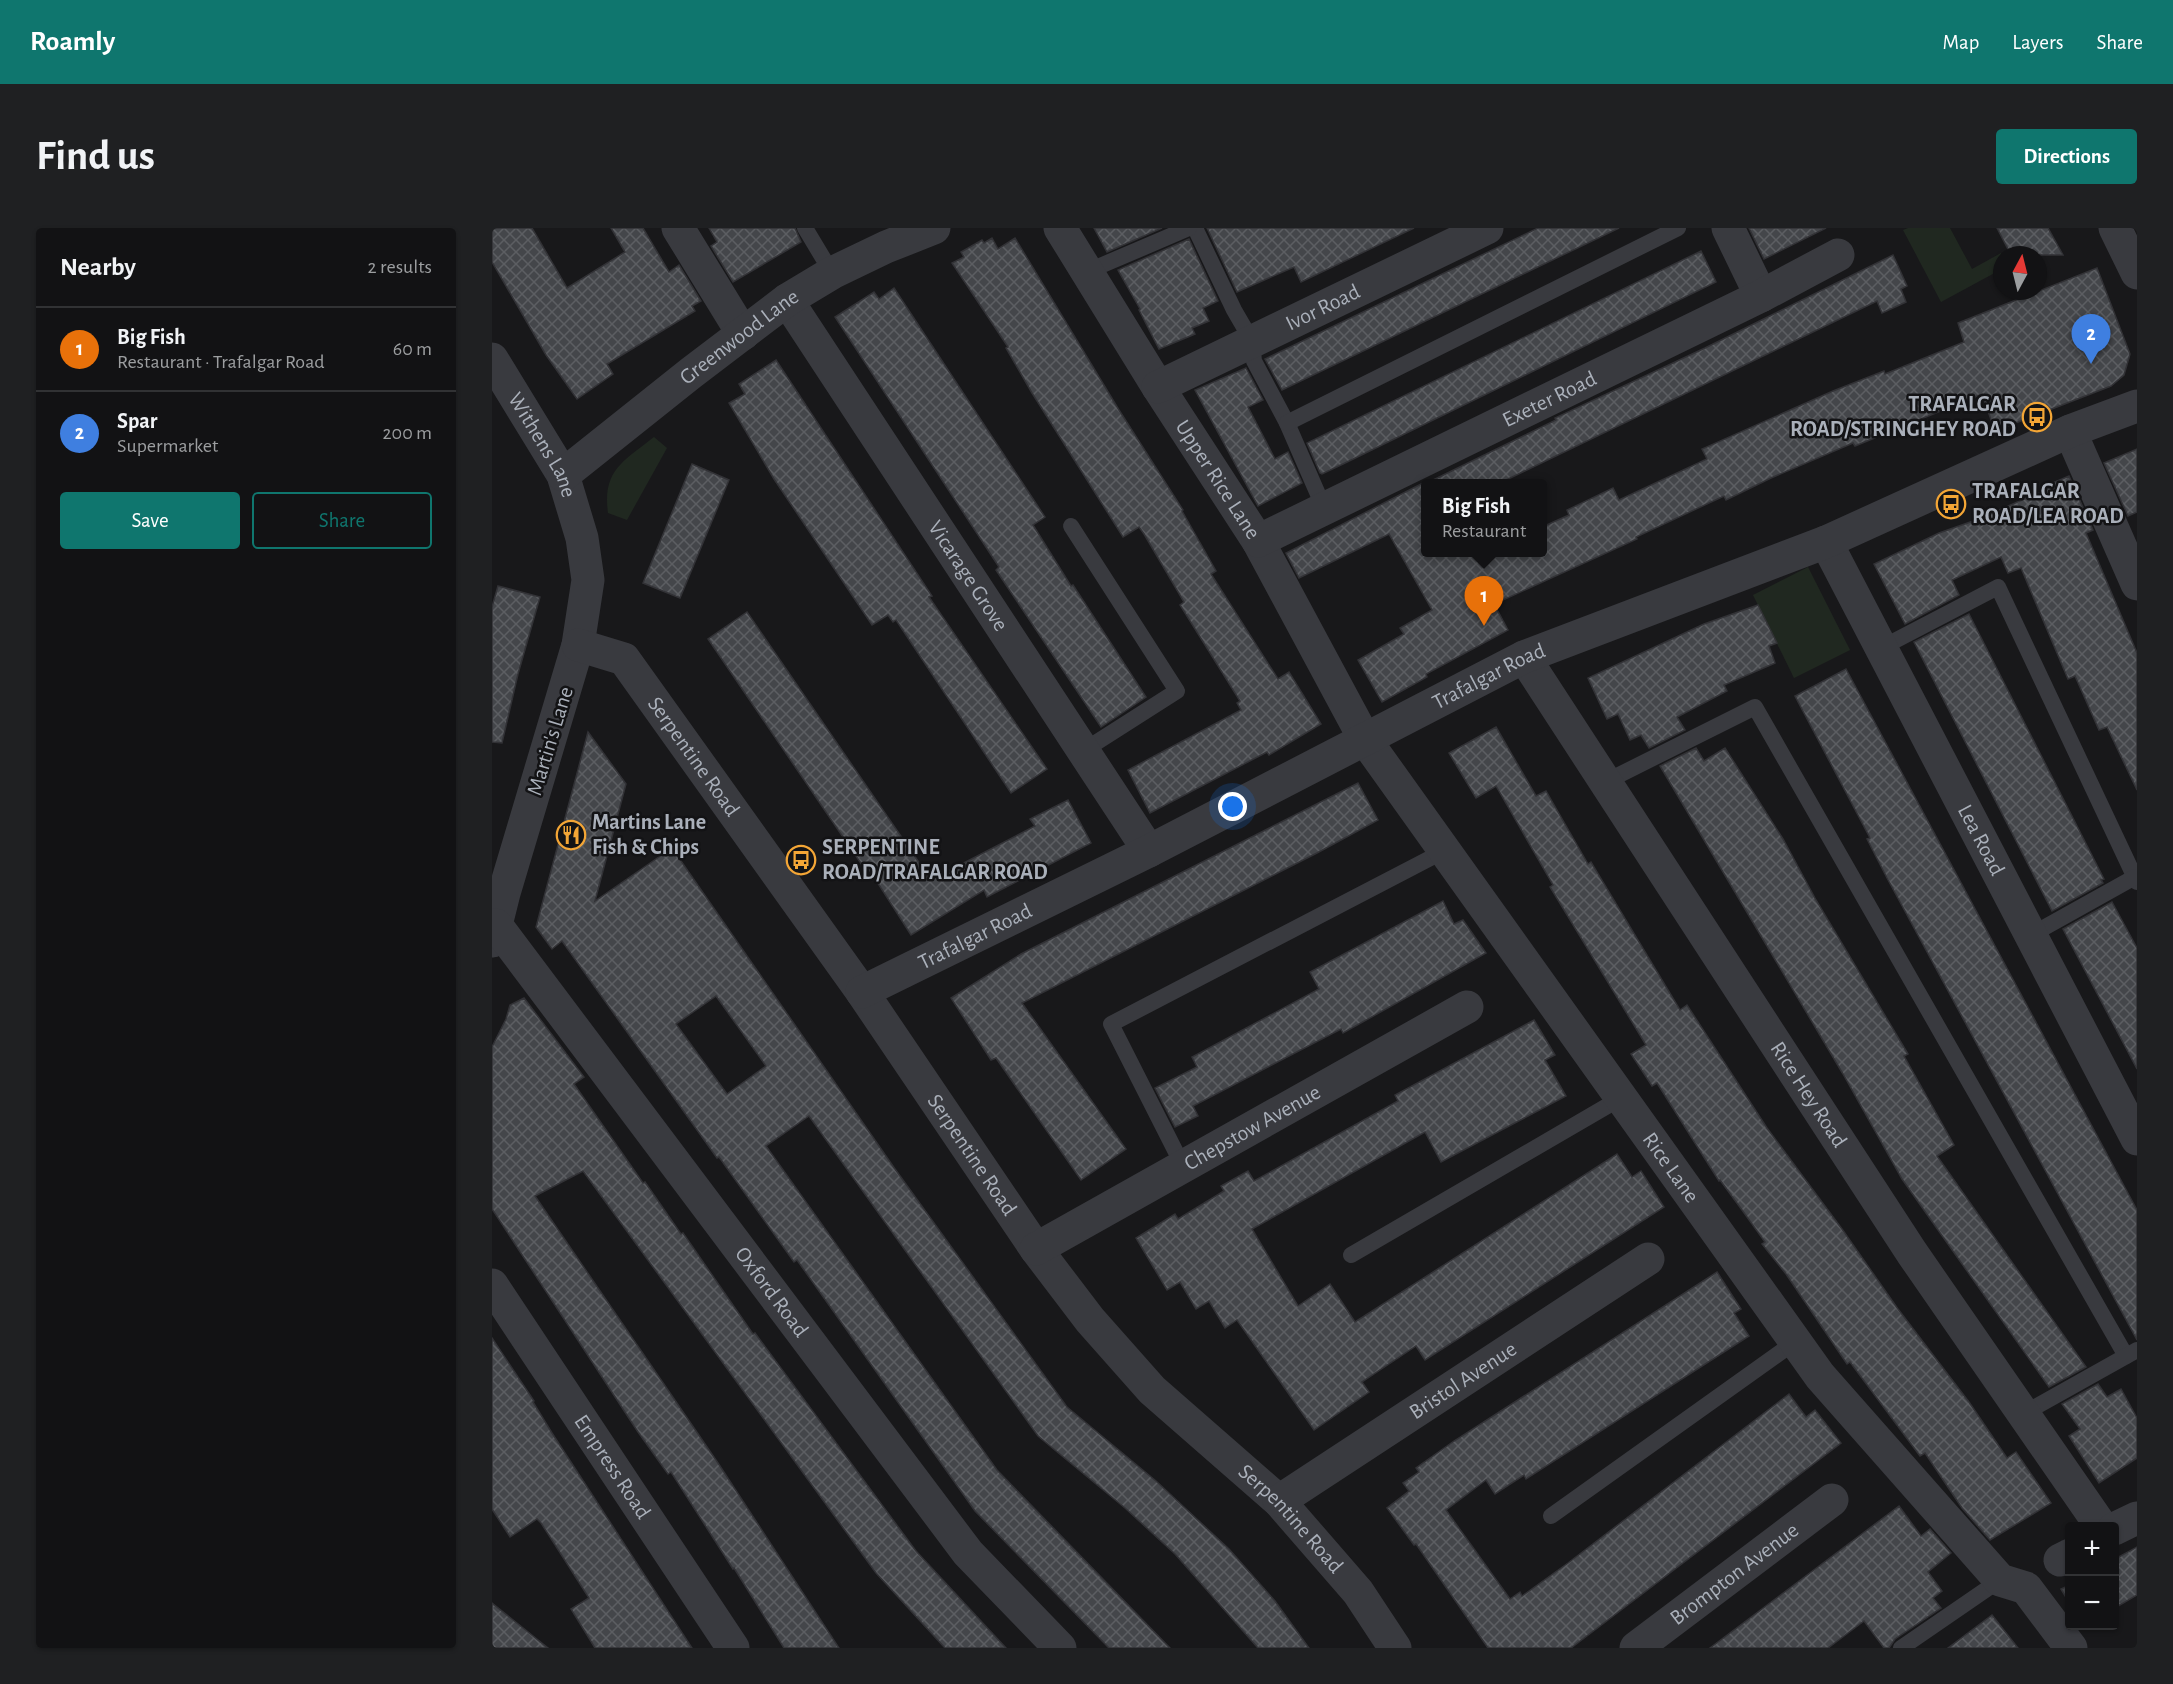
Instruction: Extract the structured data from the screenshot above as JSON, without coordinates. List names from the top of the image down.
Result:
{
  "streets": {
    "street": [
      "Ivor Road",
      "Greenwood Lane",
      "Exeter Road",
      "Withens Lane",
      "Upper Rice Lane",
      "Vicarage Grove",
      "Trafalgar Road",
      "Martin's Lane",
      "Serpentine Road",
      "Lea Road",
      "Rice Hey Road",
      "Chepstow Avenue",
      "Rice Lane",
      "Oxford Road",
      "Bristol Avenue",
      "Empress Road",
      "Brompton Avenue"
    ]
  },
  "crossings": [
    ["Ivor Road", "Upper Rice Lane"],
    ["Greenwood Lane", "Withens Lane"],
    ["Greenwood Lane", "Vicarage Grove"],
    ["Exeter Road", "Upper Rice Lane"],
    ["Withens Lane", "Martin's Lane"],
    ["Upper Rice Lane", "Trafalgar Road"],
    ["Upper Rice Lane", "Rice Lane"],
    ["Vicarage Grove", "Trafalgar Road"],
    ["Trafalgar Road", "Serpentine Road"],
    ["Trafalgar Road", "Lea Road"],
    ["Trafalgar Road", "Rice Hey Road"],
    ["Trafalgar Road", "Rice Lane"],
    ["Martin's Lane", "Serpentine Road"],
    ["Martin's Lane", "Oxford Road"],
    ["Serpentine Road", "Chepstow Avenue"],
    ["Serpentine Road", "Bristol Avenue"]
  ],
  "places": {
    "bus stop": ["TRAFALGAR ROAD/STRINGHEY ROAD", "TRAFALGAR ROAD/LEA ROAD", "SERPENTINE ROAD/TRAFALGAR ROAD"],
    "restaurant": ["Martins Lane Fish & Chips"]
  },
  "north": "top",
  "page": {
    "header": "Roamly",
    "nav": ["Map", "Layers", "Share"],
    "buttons": [
      "Directions",
      ["Save", "Share"]
    ],
    "title": "Find us",
    "heading": ["Nearby", "2 results"],
    "list": [
      {
        "mark": "1",
        "name": "Big Fish",
        "note": "Restaurant · Trafalgar Road",
        "value": "60 m"
      },
      {
        "mark": "2",
        "name": "Spar",
        "note": "Supermarket",
        "value": "200 m"
      }
    ],
    "pins": ["2", "1"],
    "popup": ["Big Fish", "Restaurant"],
    "map_buttons": ["+", "−"]
  }
}
